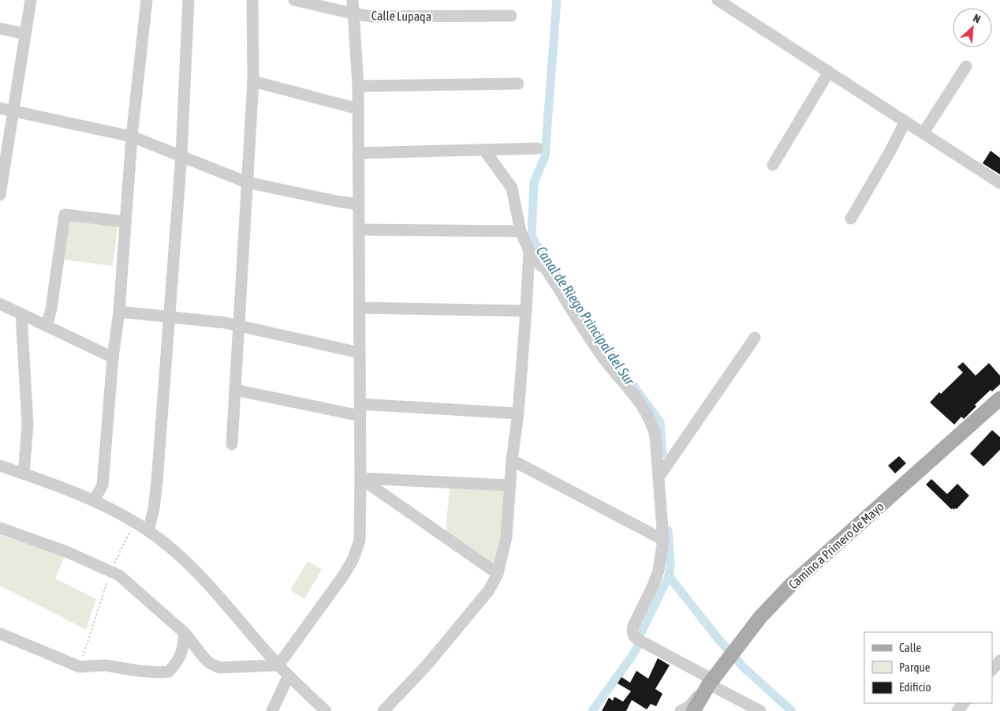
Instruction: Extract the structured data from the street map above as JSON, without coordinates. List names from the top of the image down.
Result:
{
  "streets": {
    "main road": ["Camino a Primero de Mayo"],
    "street": ["Calle Lupaqa"]
  },
  "water": ["Canal de Riego Principal del Sur"],
  "legend": ["Calle", "Parque", "Edificio"],
  "north": "top right"
}
